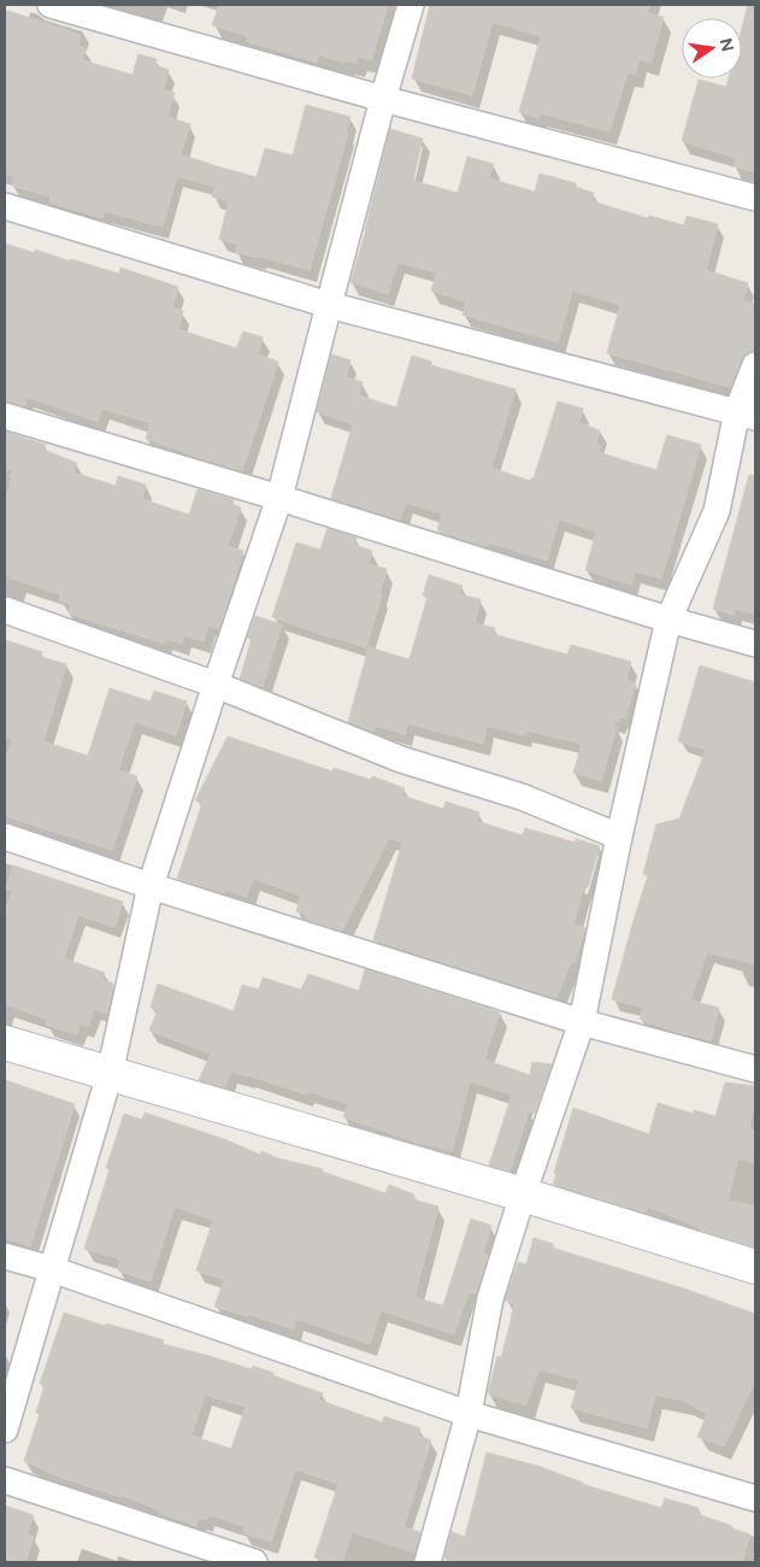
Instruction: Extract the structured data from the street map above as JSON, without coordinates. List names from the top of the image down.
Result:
{
  "north": "right"
}
